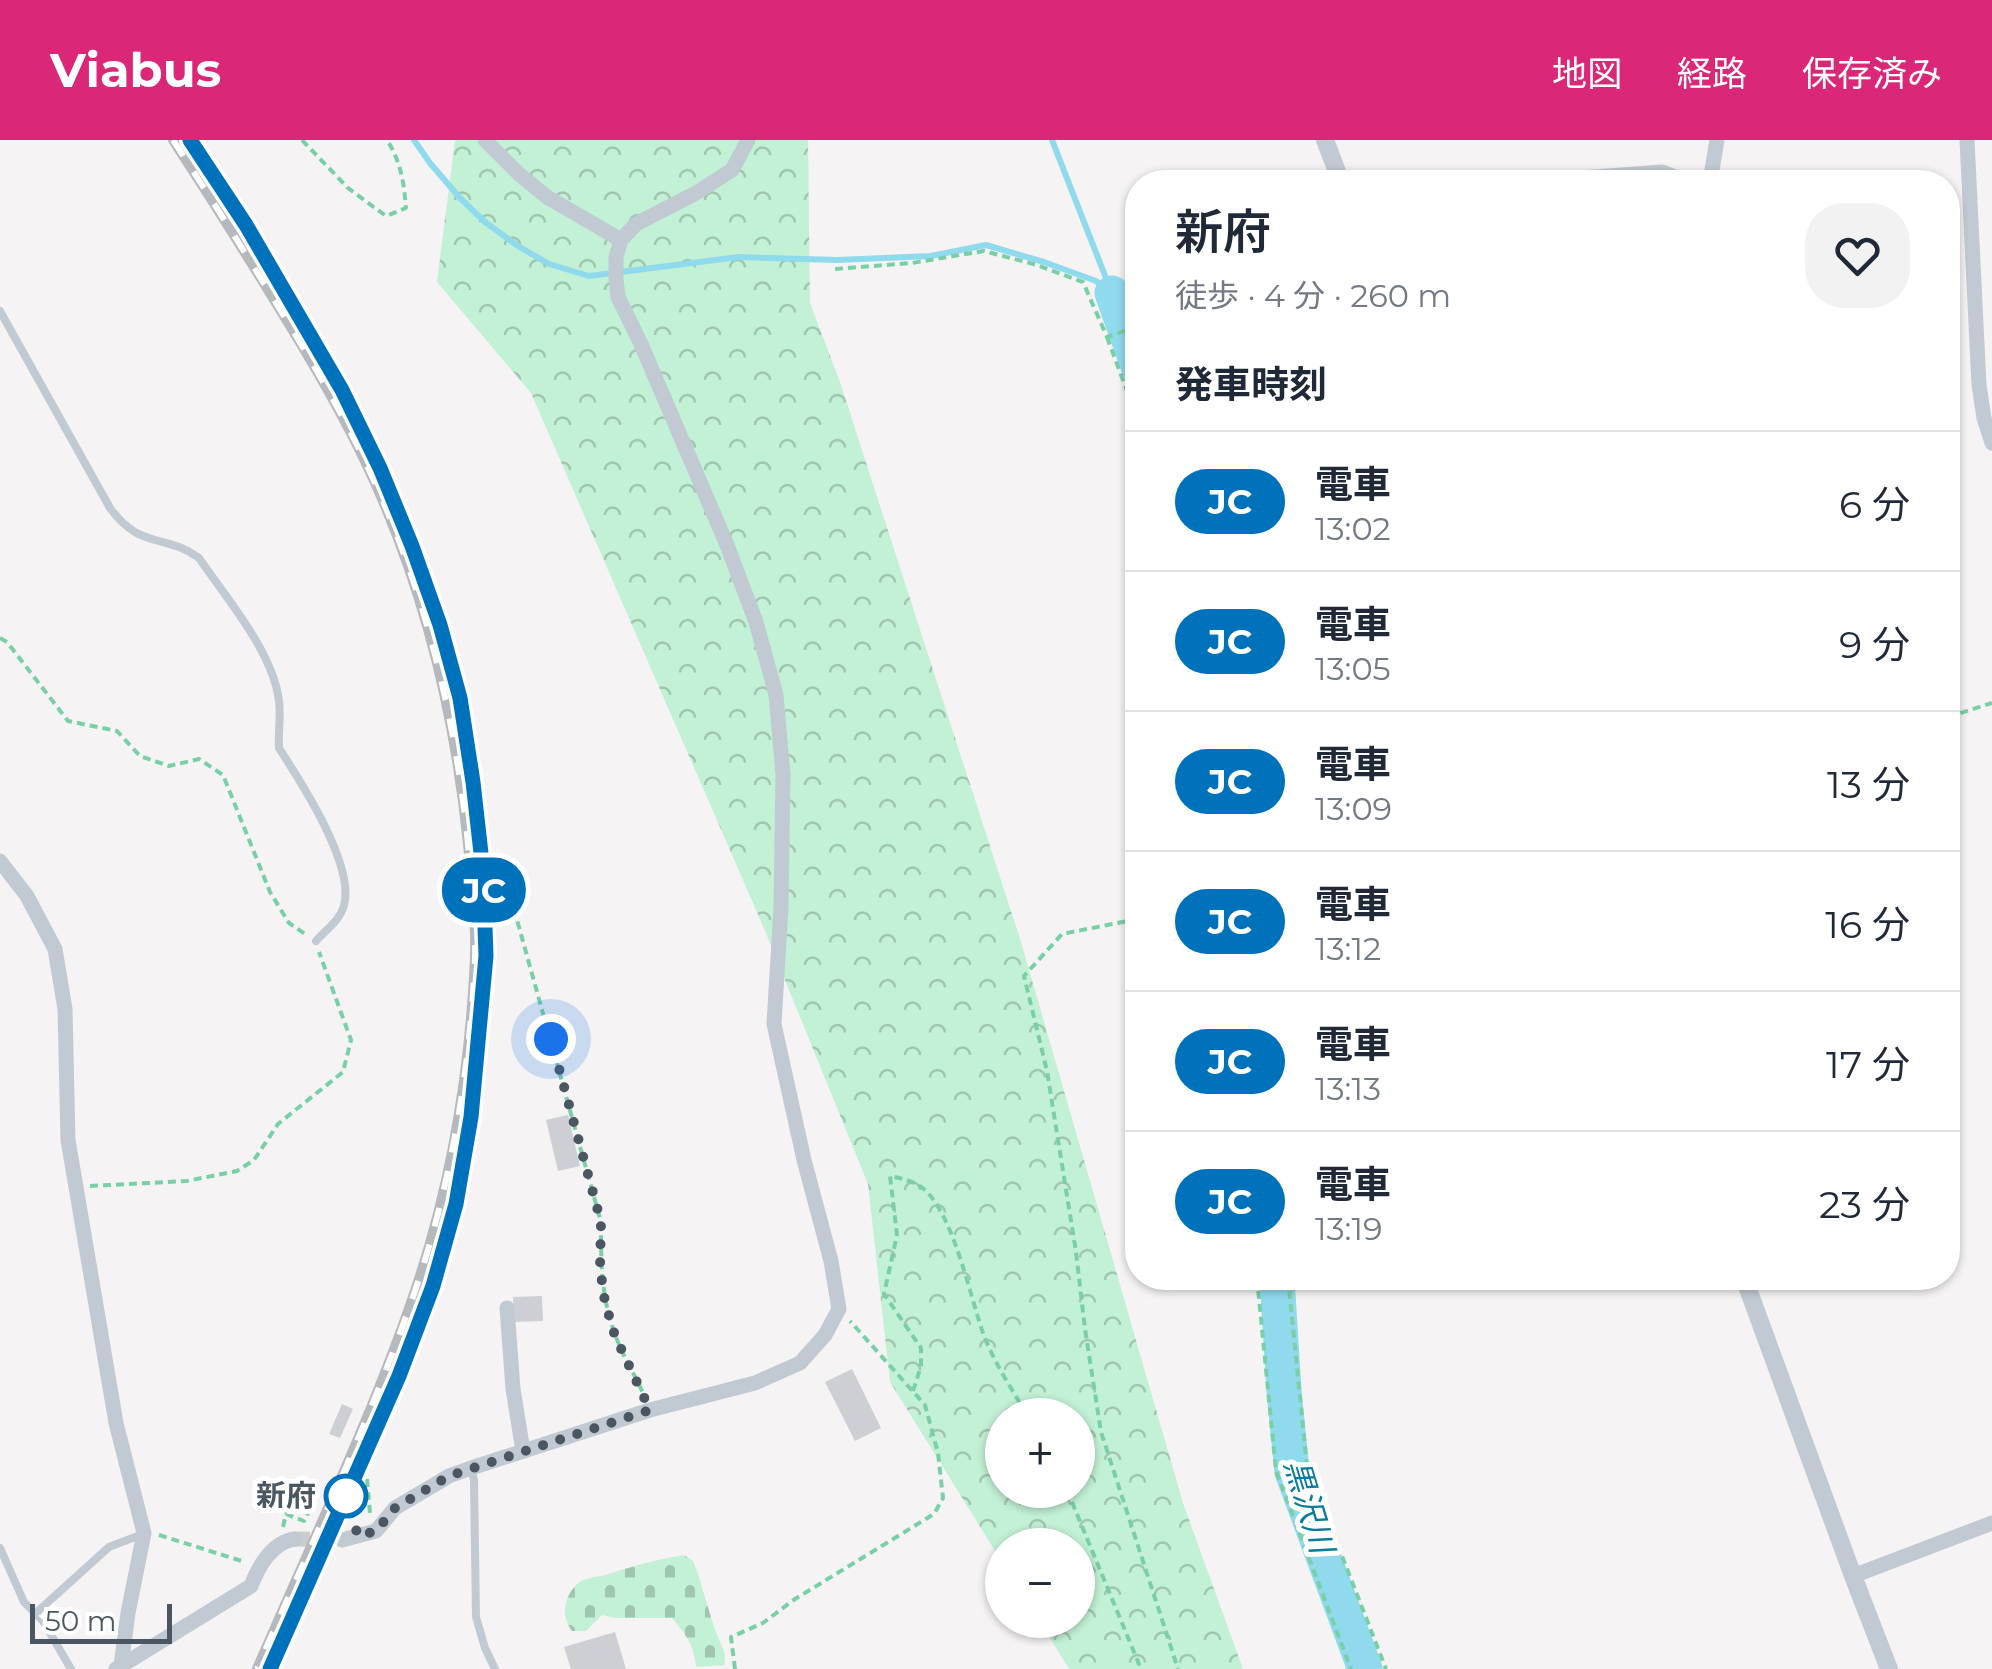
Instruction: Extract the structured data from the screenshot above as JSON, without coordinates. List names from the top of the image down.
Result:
{
  "water": ["黒沢川"],
  "places": ["新府"],
  "scale_bar": "50 m",
  "page": {
    "header": "Viabus",
    "nav": ["地図", "経路", "保存済み"],
    "on_map": "JC",
    "heading": [
      ["新府", "徒歩 · 4 分 · 260 m"],
      "発車時刻"
    ],
    "list": [
      {
        "mark": "JC",
        "name": "電車",
        "note": "13:02",
        "value": "6 分"
      },
      {
        "mark": "JC",
        "name": "電車",
        "note": "13:05",
        "value": "9 分"
      },
      {
        "mark": "JC",
        "name": "電車",
        "note": "13:09",
        "value": "13 分"
      },
      {
        "mark": "JC",
        "name": "電車",
        "note": "13:12",
        "value": "16 分"
      },
      {
        "mark": "JC",
        "name": "電車",
        "note": "13:13",
        "value": "17 分"
      },
      {
        "mark": "JC",
        "name": "電車",
        "note": "13:19",
        "value": "23 分"
      }
    ],
    "map_buttons": ["+", "−"],
    "scale": "50 m"
  }
}
